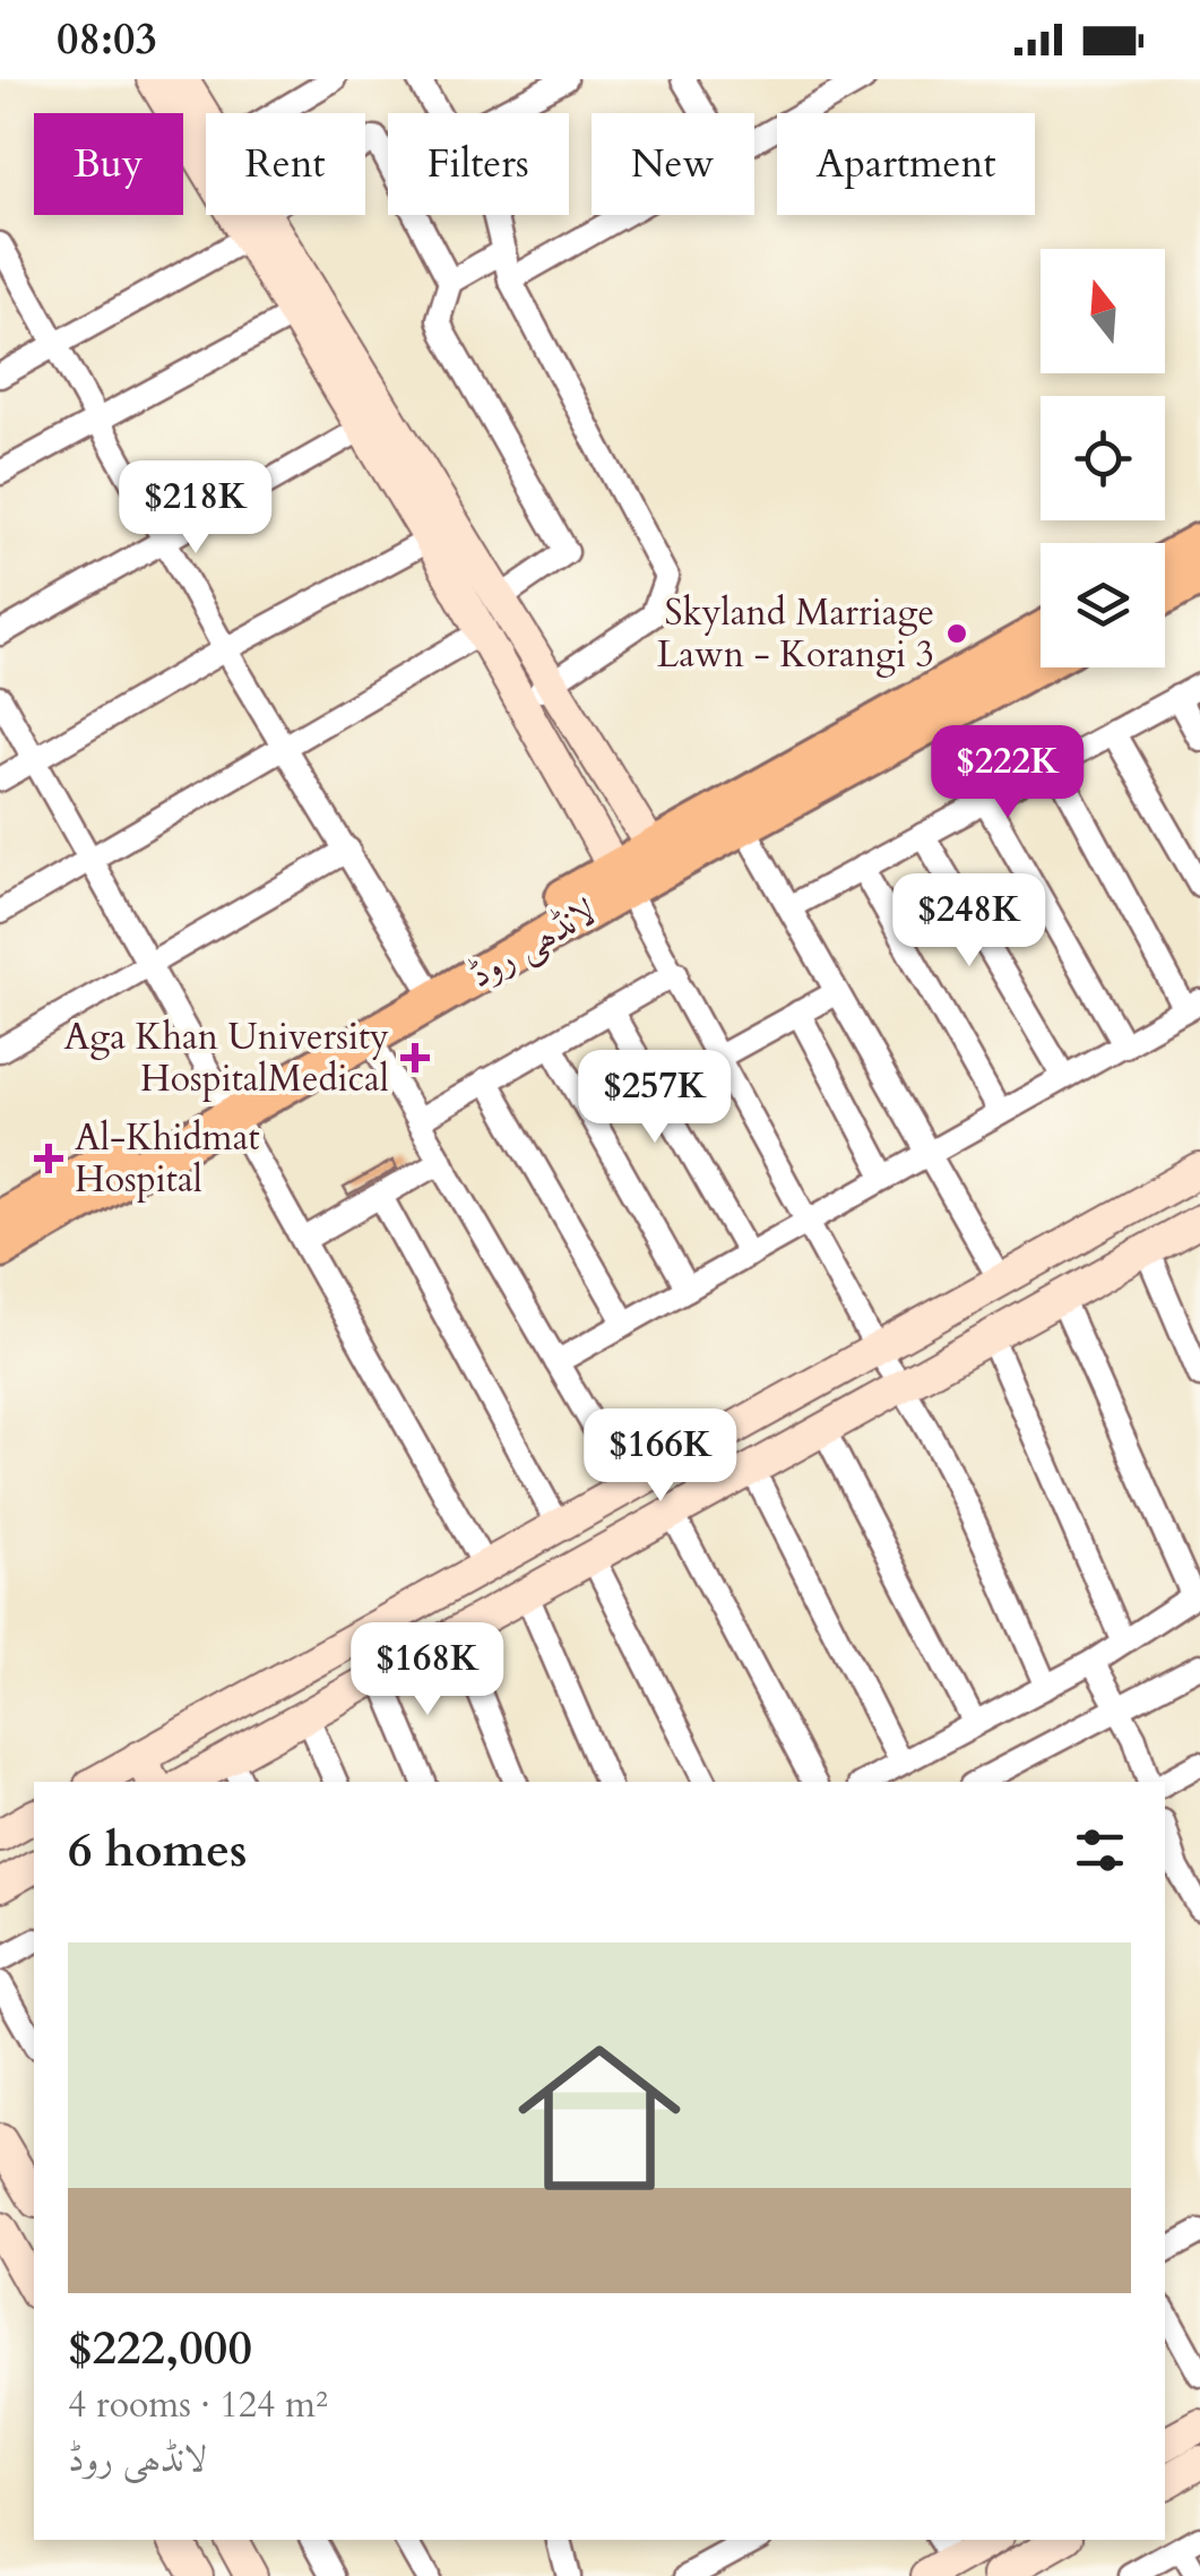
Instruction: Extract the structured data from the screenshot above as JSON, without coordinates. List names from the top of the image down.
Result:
{
  "streets": {
    "main road": ["لانڈھی روڈ"]
  },
  "places": {
    "other": ["Skyland Marriage Lawn - Korangi 3"],
    "health": ["Aga Khan University HospitalMedical", "Al-Khidmat Hospital"]
  },
  "north": "top",
  "page": {
    "status": "08:03",
    "chip": [
      "Buy",
      "Rent",
      "Filters",
      "New",
      "Apartment"
    ],
    "price": [
      "$218K",
      "$222K",
      "$248K",
      "$257K",
      "$166K",
      "$168K"
    ],
    "heading": "6 homes",
    "list": [
      {
        "name": "$222,000",
        "note": "4 rooms · 124 m² · لانڈھی روڈ"
      }
    ]
  }
}
